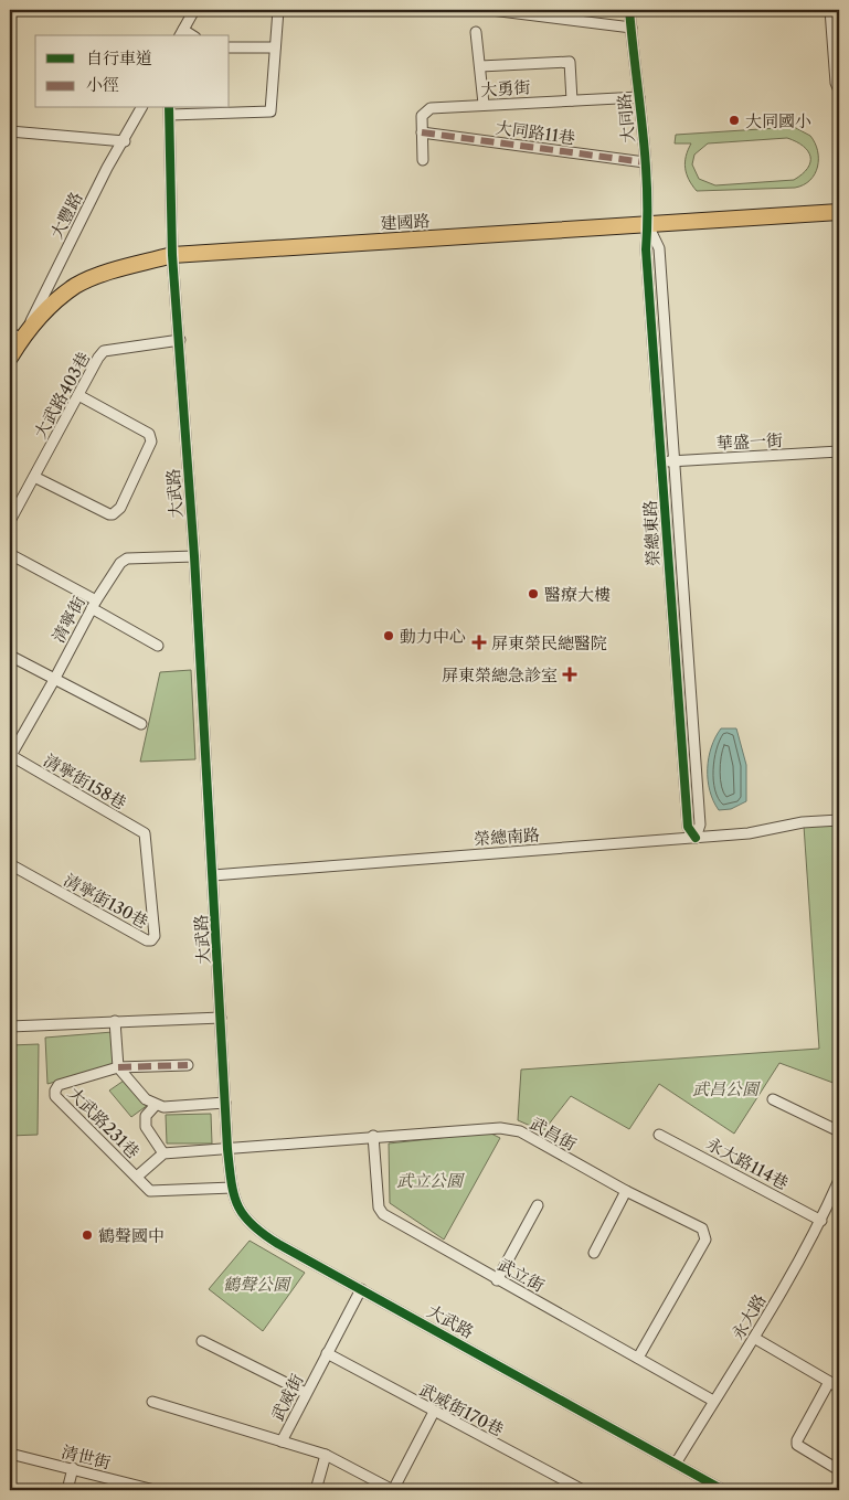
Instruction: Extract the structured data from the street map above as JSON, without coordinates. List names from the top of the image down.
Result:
{
  "streets": {
    "main road": ["建國路"],
    "street": [
      "大勇街",
      "大同路",
      "大同路11巷",
      "大豐路",
      "大武路403巷",
      "華盛一街",
      "大武路",
      "榮總東路",
      "清寧街",
      "清寧街158巷",
      "榮總南路",
      "清寧街130巷",
      "大武路231巷",
      "武昌街",
      "永大路114巷",
      "武立街",
      "永大路",
      "武威街",
      "武威街170巷",
      "清世街"
    ]
  },
  "crossings": [
    ["大勇街", "大同路"],
    ["大勇街", "大同路11巷"],
    ["大同路", "大同路11巷"],
    ["大同路", "建國路"],
    ["大同路", "榮總東路"],
    ["大豐路", "建國路"],
    ["建國路", "大武路"],
    ["建國路", "榮總東路"],
    ["大武路403巷", "大武路"],
    ["華盛一街", "榮總東路"],
    ["大武路", "清寧街"],
    ["大武路", "榮總南路"],
    ["大武路", "大武路231巷"],
    ["大武路", "武昌街"],
    ["大武路", "永大路"],
    ["大武路", "武威街"],
    ["榮總東路", "榮總南路"],
    ["清寧街", "清寧街158巷"],
    ["清寧街158巷", "清寧街130巷"],
    ["大武路231巷", "武昌街"],
    ["武昌街", "武立街"],
    ["永大路114巷", "永大路"],
    ["武立街", "永大路"],
    ["武威街", "武威街170巷"]
  ],
  "parks": ["武昌公園", "武立公園", "鶴聲公園"],
  "places": {
    "other": [
      "大同國小",
      "醫療大樓",
      "動力中心",
      "鶴聲國中"
    ],
    "health": ["屏東榮民總醫院", "屏東榮總急診室"]
  },
  "legend": ["自行車道", "小徑"]
}
